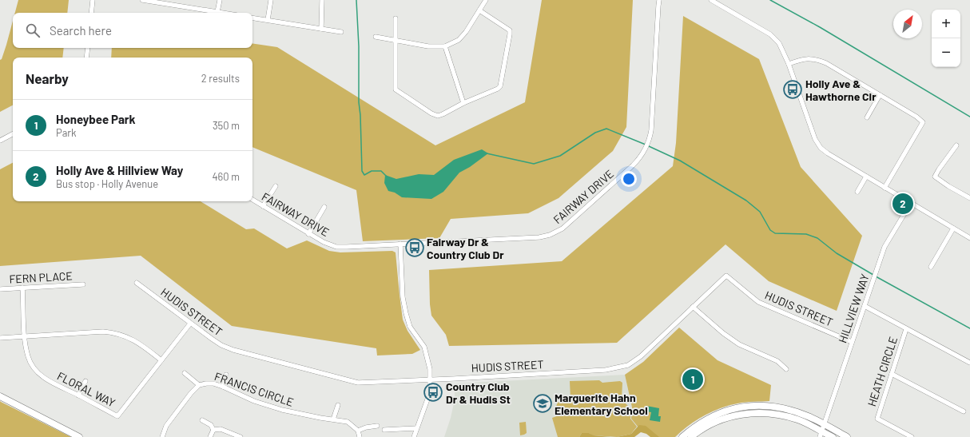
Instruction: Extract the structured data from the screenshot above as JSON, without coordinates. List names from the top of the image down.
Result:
{
  "streets": {
    "street": [
      "FAIRWAY DRIVE",
      "FERN PLACE",
      "HUDIS STREET",
      "HILLVIEW WAY",
      "HEATH CIRCLE",
      "FLORAL WAY",
      "FRANCIS CIRCLE"
    ]
  },
  "crossings": [
    ["FERN PLACE", "FLORAL WAY"],
    ["HUDIS STREET", "HILLVIEW WAY"],
    ["HUDIS STREET", "FLORAL WAY"],
    ["HILLVIEW WAY", "HEATH CIRCLE"]
  ],
  "places": {
    "bus stop": ["Holly Ave & Hawthorne Cir", "Fairway Dr & Country Club Dr", "Country Club Dr & Hudis St"],
    "school or university": ["Marguerite Hahn Elementary School"]
  },
  "north": "top right",
  "page": {
    "map_buttons": ["+", "−"],
    "search": "Search here",
    "heading": ["Nearby", "2 results"],
    "list": [
      {
        "mark": "1",
        "name": "Honeybee Park",
        "note": "Park",
        "value": "350 m"
      },
      {
        "mark": "2",
        "name": "Holly Ave & Hillview Way",
        "note": "Bus stop · Holly Avenue",
        "value": "460 m"
      }
    ],
    "pins": ["2", "1"]
  }
}
